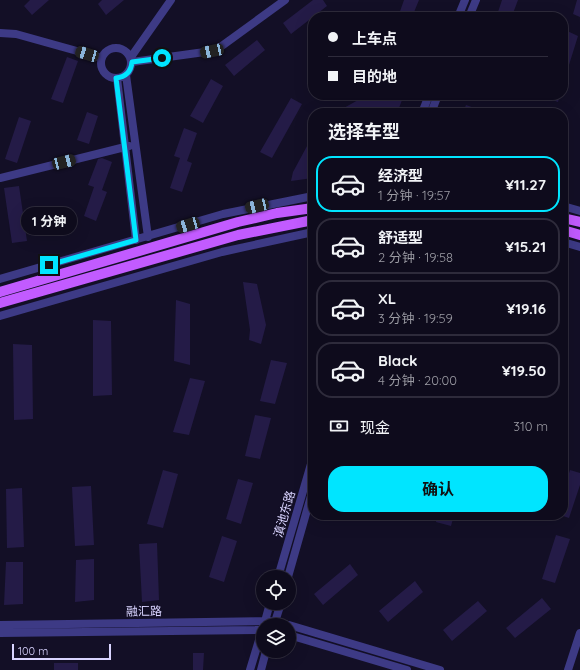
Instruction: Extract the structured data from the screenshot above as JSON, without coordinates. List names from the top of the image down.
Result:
{
  "streets": {
    "street": ["滇池东路", "融汇路"]
  },
  "scale_bar": "100 m",
  "page": {
    "banner": ["上车点", "目的地"],
    "heading": "选择车型",
    "list": [
      {
        "name": "经济型",
        "note": "1 分钟 · 19:57",
        "value": "¥11.27"
      },
      {
        "name": "舒适型",
        "note": "2 分钟 · 19:58",
        "value": "¥15.21"
      },
      {
        "name": "XL",
        "note": "3 分钟 · 19:59",
        "value": "¥19.16"
      },
      {
        "name": "Black",
        "note": "4 分钟 · 20:00",
        "value": "¥19.50"
      }
    ],
    "bubble": "1 分钟",
    "pay": ["现金", "310 m"],
    "buttons": "确认",
    "scale": "100 m"
  }
}
